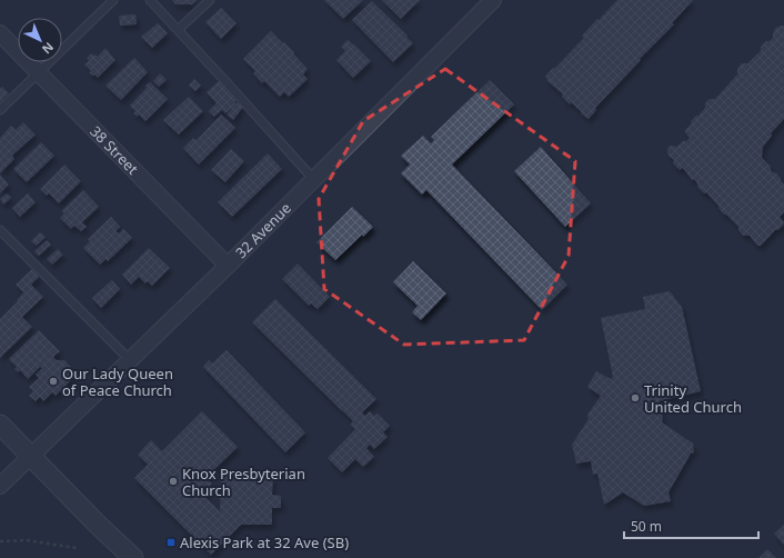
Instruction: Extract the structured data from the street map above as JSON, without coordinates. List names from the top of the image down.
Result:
{
  "streets": {
    "street": ["38 Street", "32 Avenue"]
  },
  "crossings": [
    ["38 Street", "32 Avenue"]
  ],
  "places": {
    "other": ["Our Lady Queen of Peace Church", "Trinity United Church", "Knox Presbyterian Church"],
    "transit": ["Alexis Park at 32 Ave (SB)"]
  },
  "scale_bar": "50 m",
  "north": "bottom right"
}
